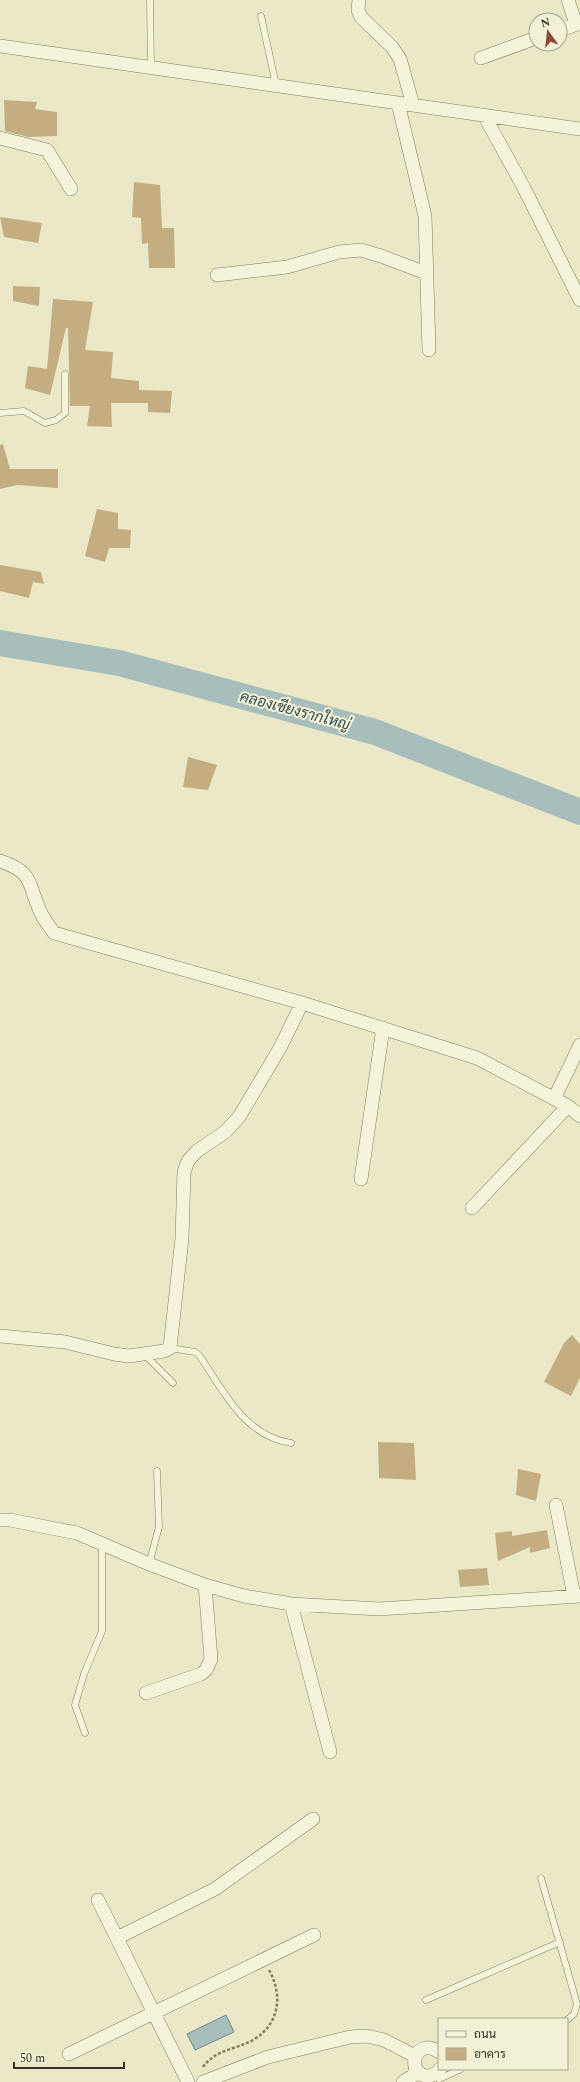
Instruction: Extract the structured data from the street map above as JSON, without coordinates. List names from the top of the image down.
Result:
{
  "water": ["คลองเชียงรากใหญ่"],
  "legend": ["ถนน", "อาคาร"],
  "scale_bar": "50 m",
  "north": "top"
}
